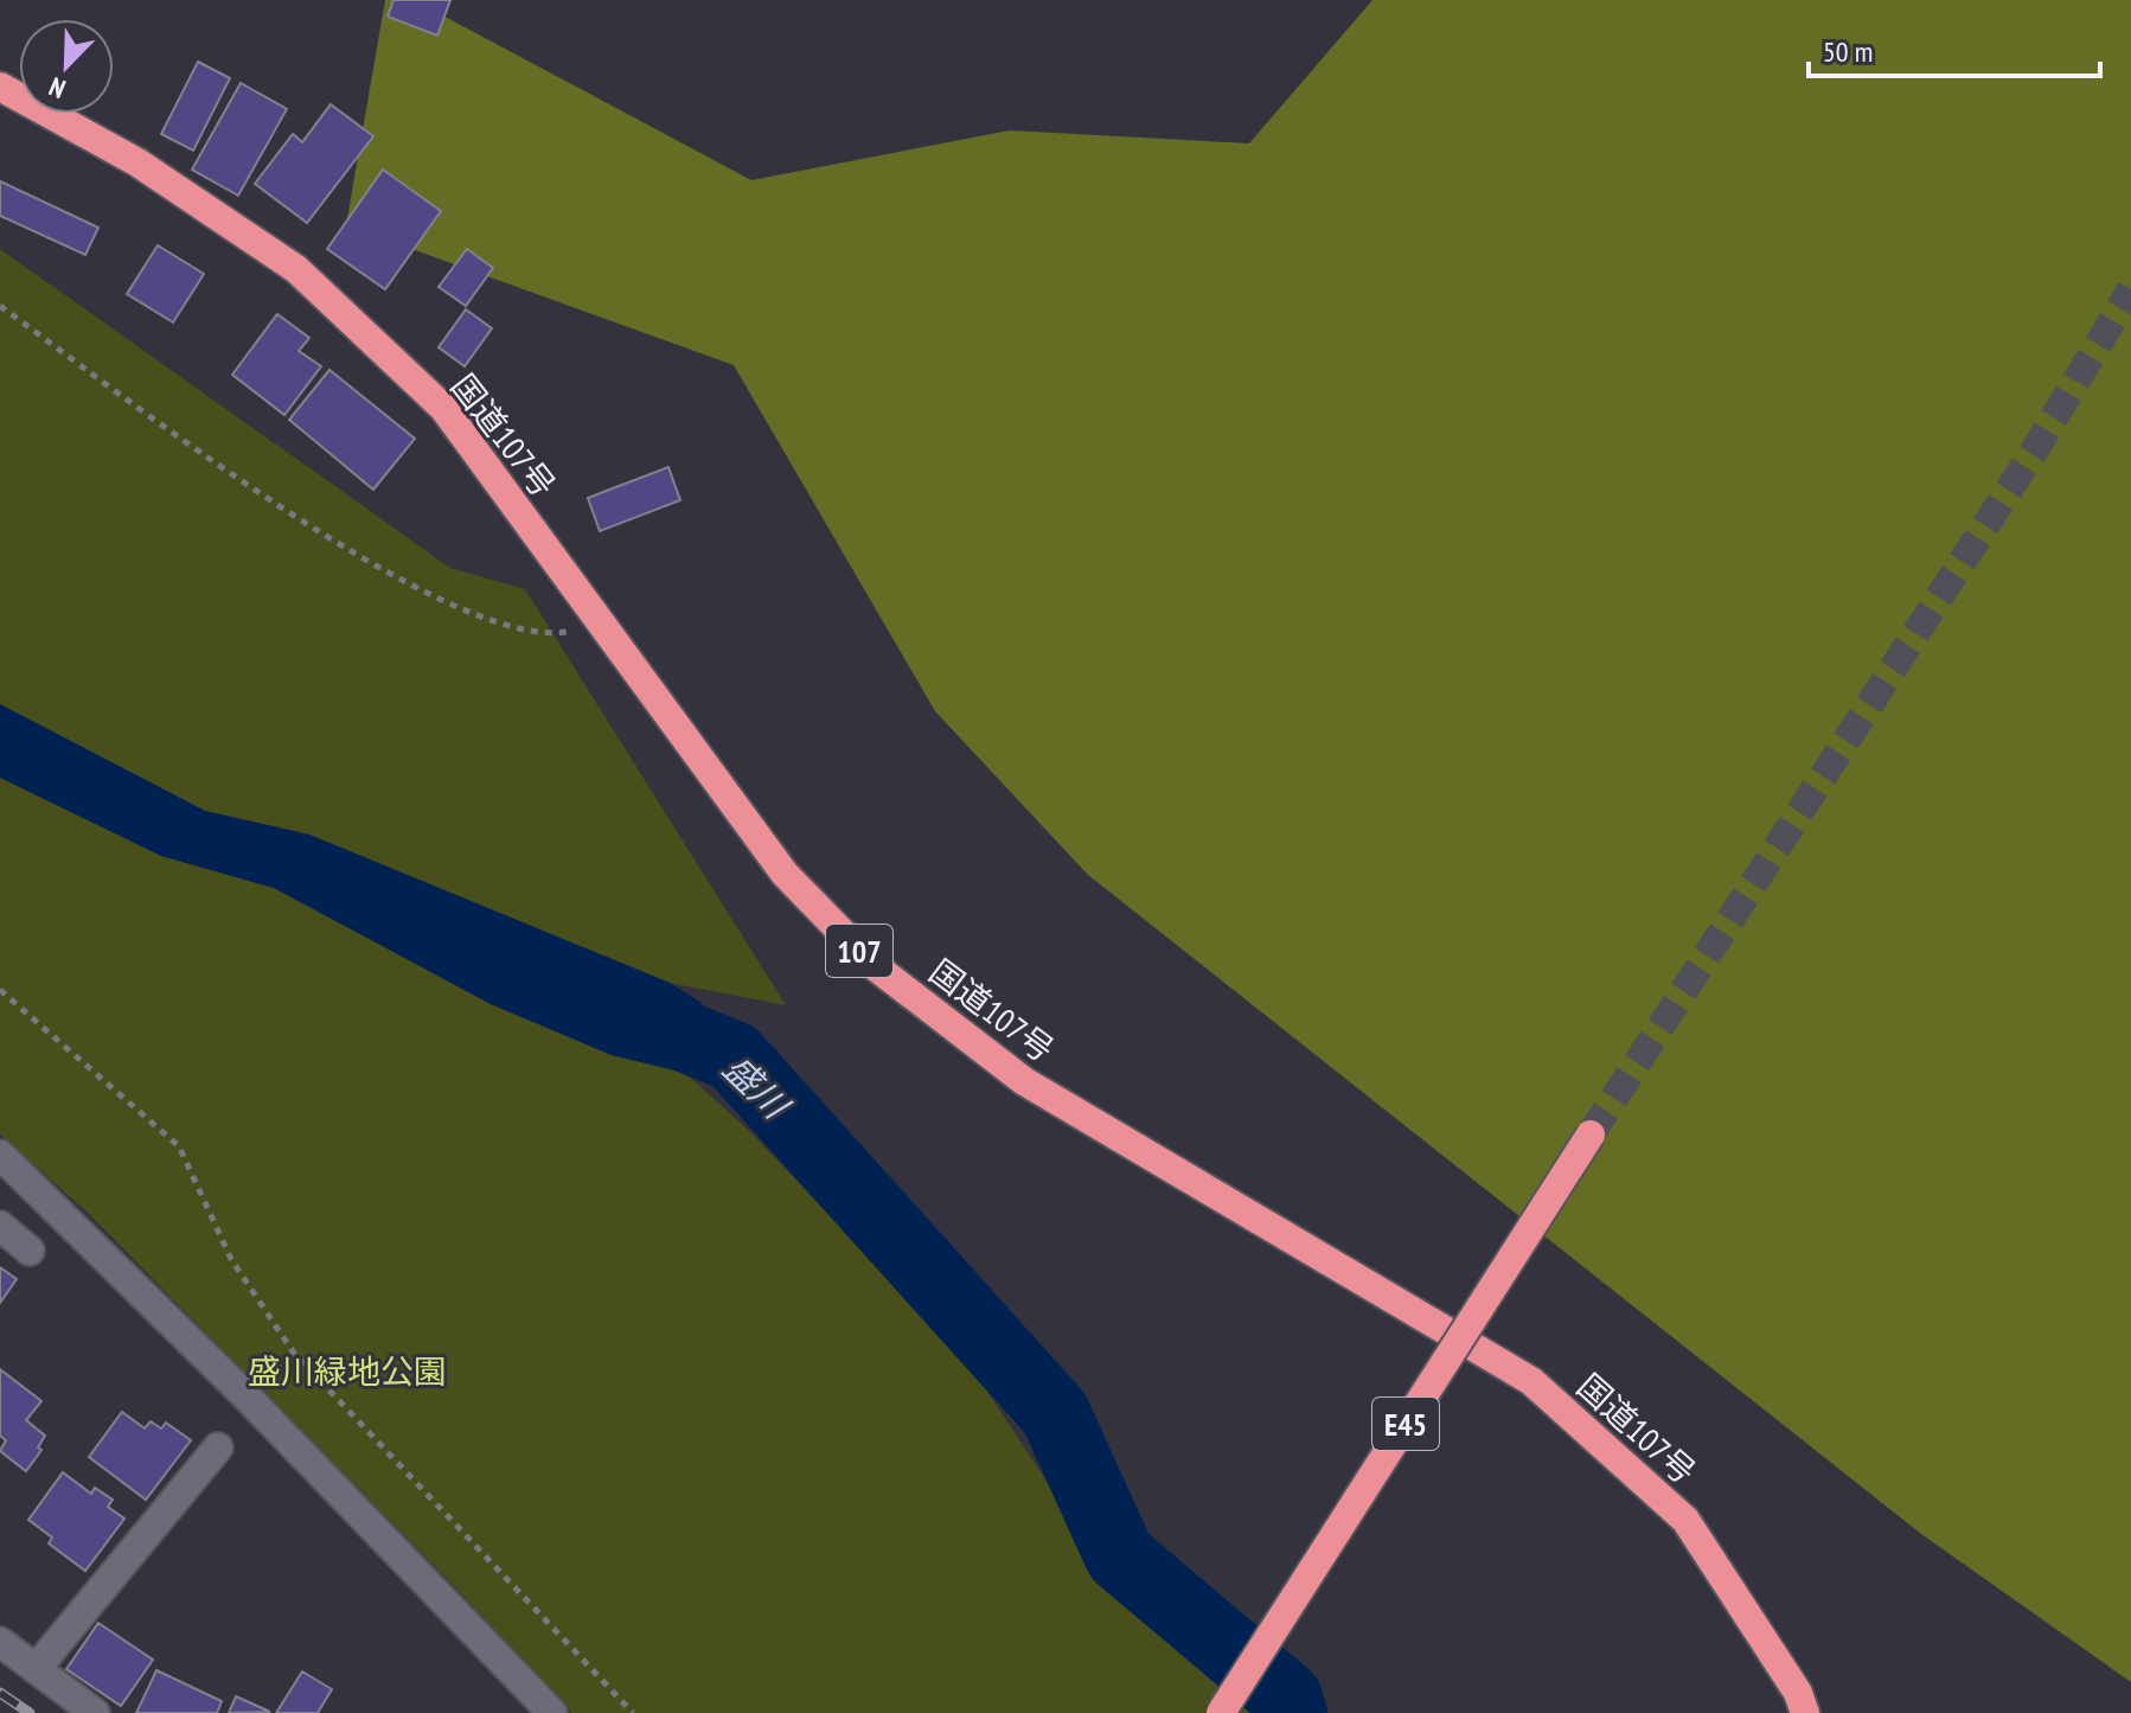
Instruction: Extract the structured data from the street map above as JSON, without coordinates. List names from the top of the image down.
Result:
{
  "streets": {
    "highway": ["国道107号", "107", "E45"]
  },
  "water": ["盛川"],
  "parks": ["盛川緑地公園"],
  "scale_bar": "50 m",
  "north": "bottom left"
}
